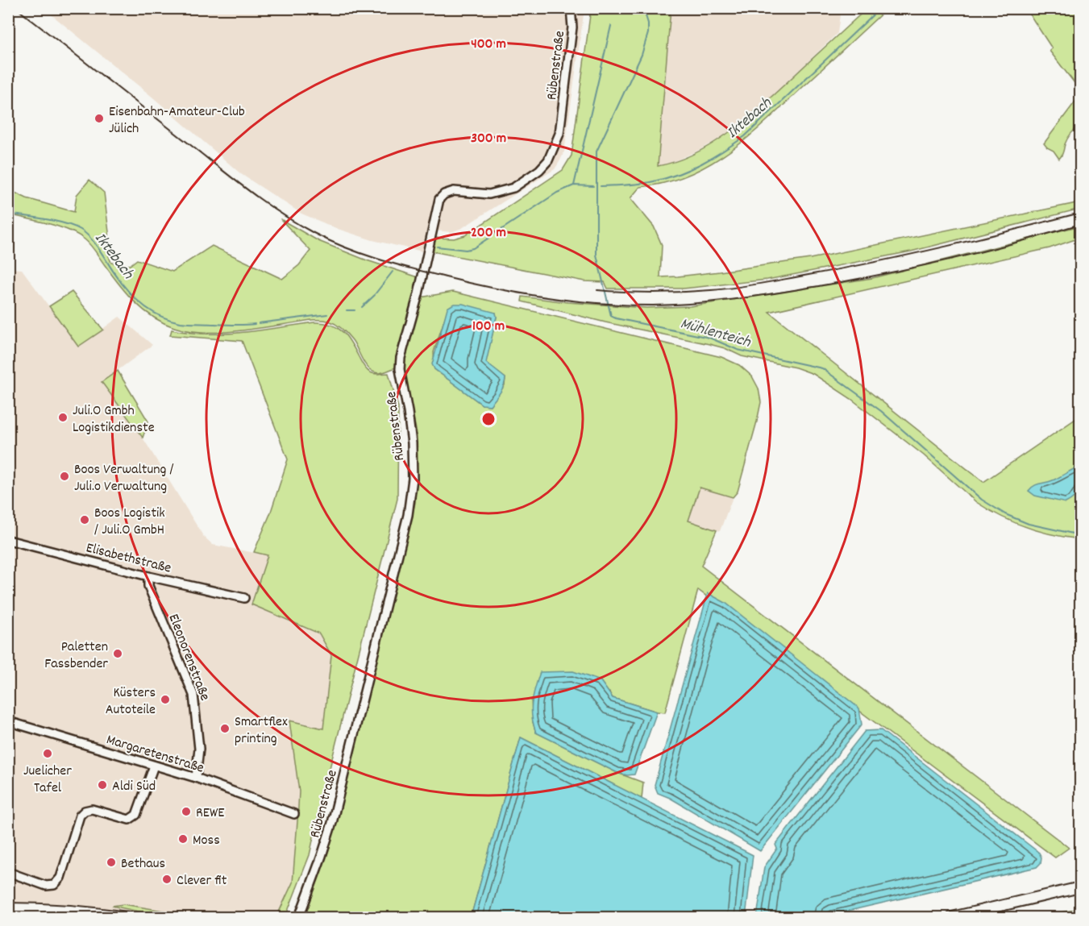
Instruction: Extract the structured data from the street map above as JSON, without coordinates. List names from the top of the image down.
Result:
{
  "streets": {
    "street": [
      "Rübenstraße",
      "Elisabethstraße",
      "Eleonorenstraße",
      "Margaretenstraße"
    ]
  },
  "crossings": [
    ["Elisabethstraße", "Eleonorenstraße"],
    ["Eleonorenstraße", "Margaretenstraße"]
  ],
  "water": ["Iktebach", "Mühlenteich"],
  "places": [
    "Eisenbahn-Amateur-Club Jülich",
    "Juli.O Gmbh Logistikdienste",
    "Boos Verwaltung / Juli.o Verwaltung",
    "Boos Logistik / Juli.O GmbH",
    "Paletten Fassbender",
    "Küsters Autoteile",
    "Smartflex printing",
    "Juelicher Tafel",
    "Aldi Süd",
    "REWE",
    "Moss",
    "Bethaus",
    "Clever fit"
  ],
  "rings": [
    "400 m",
    "300 m",
    "200 m",
    "100 m"
  ]
}
